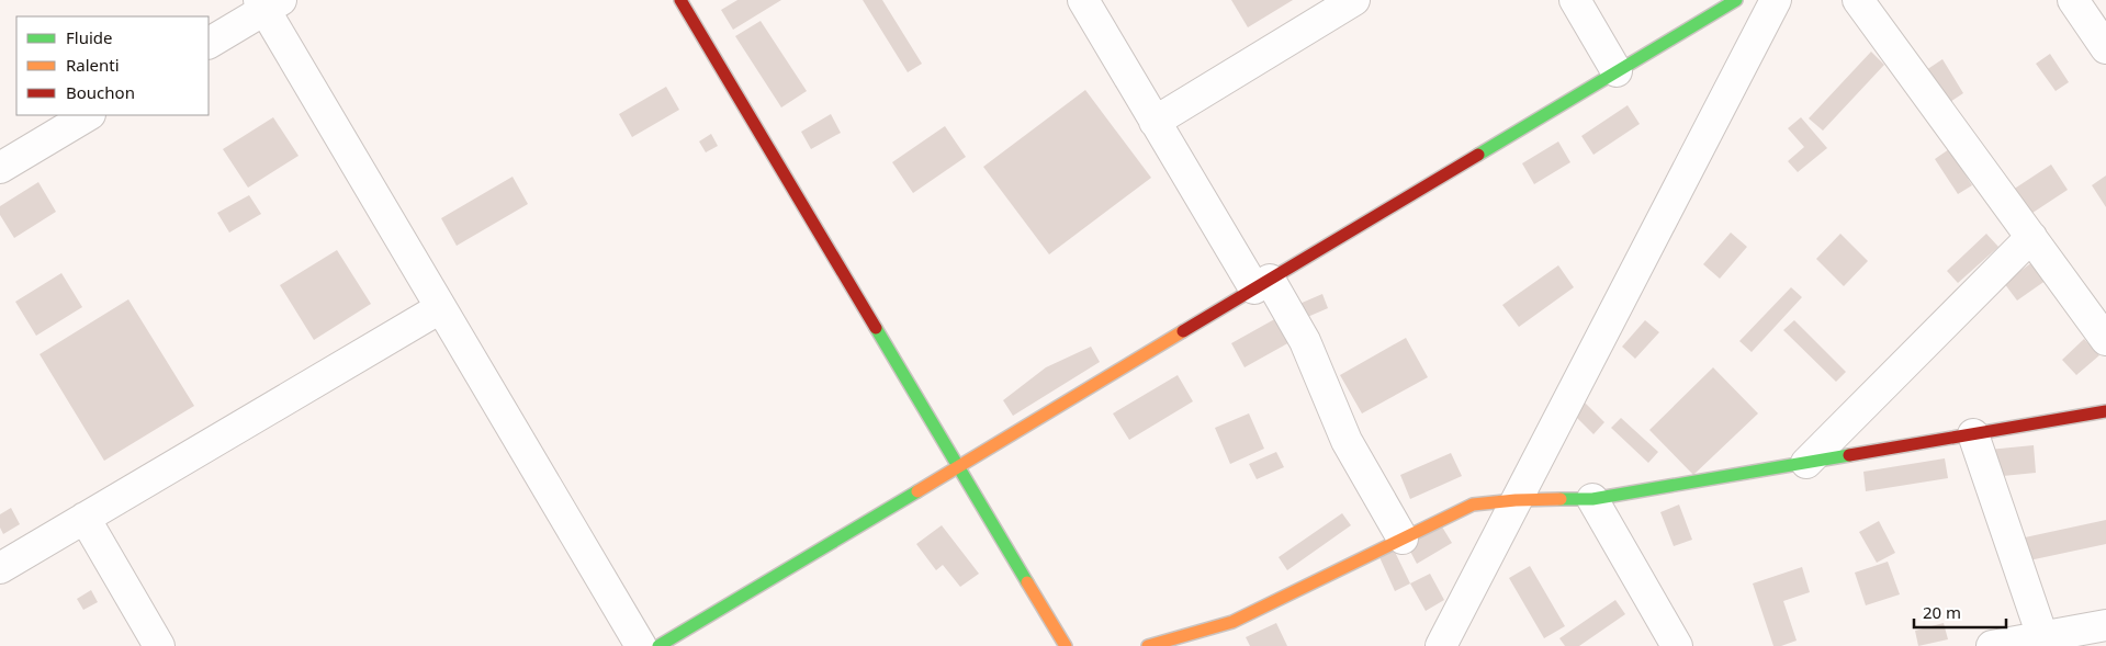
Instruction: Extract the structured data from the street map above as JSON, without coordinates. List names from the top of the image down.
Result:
{
  "legend": ["Fluide", "Ralenti", "Bouchon"],
  "scale_bar": "20 m"
}
